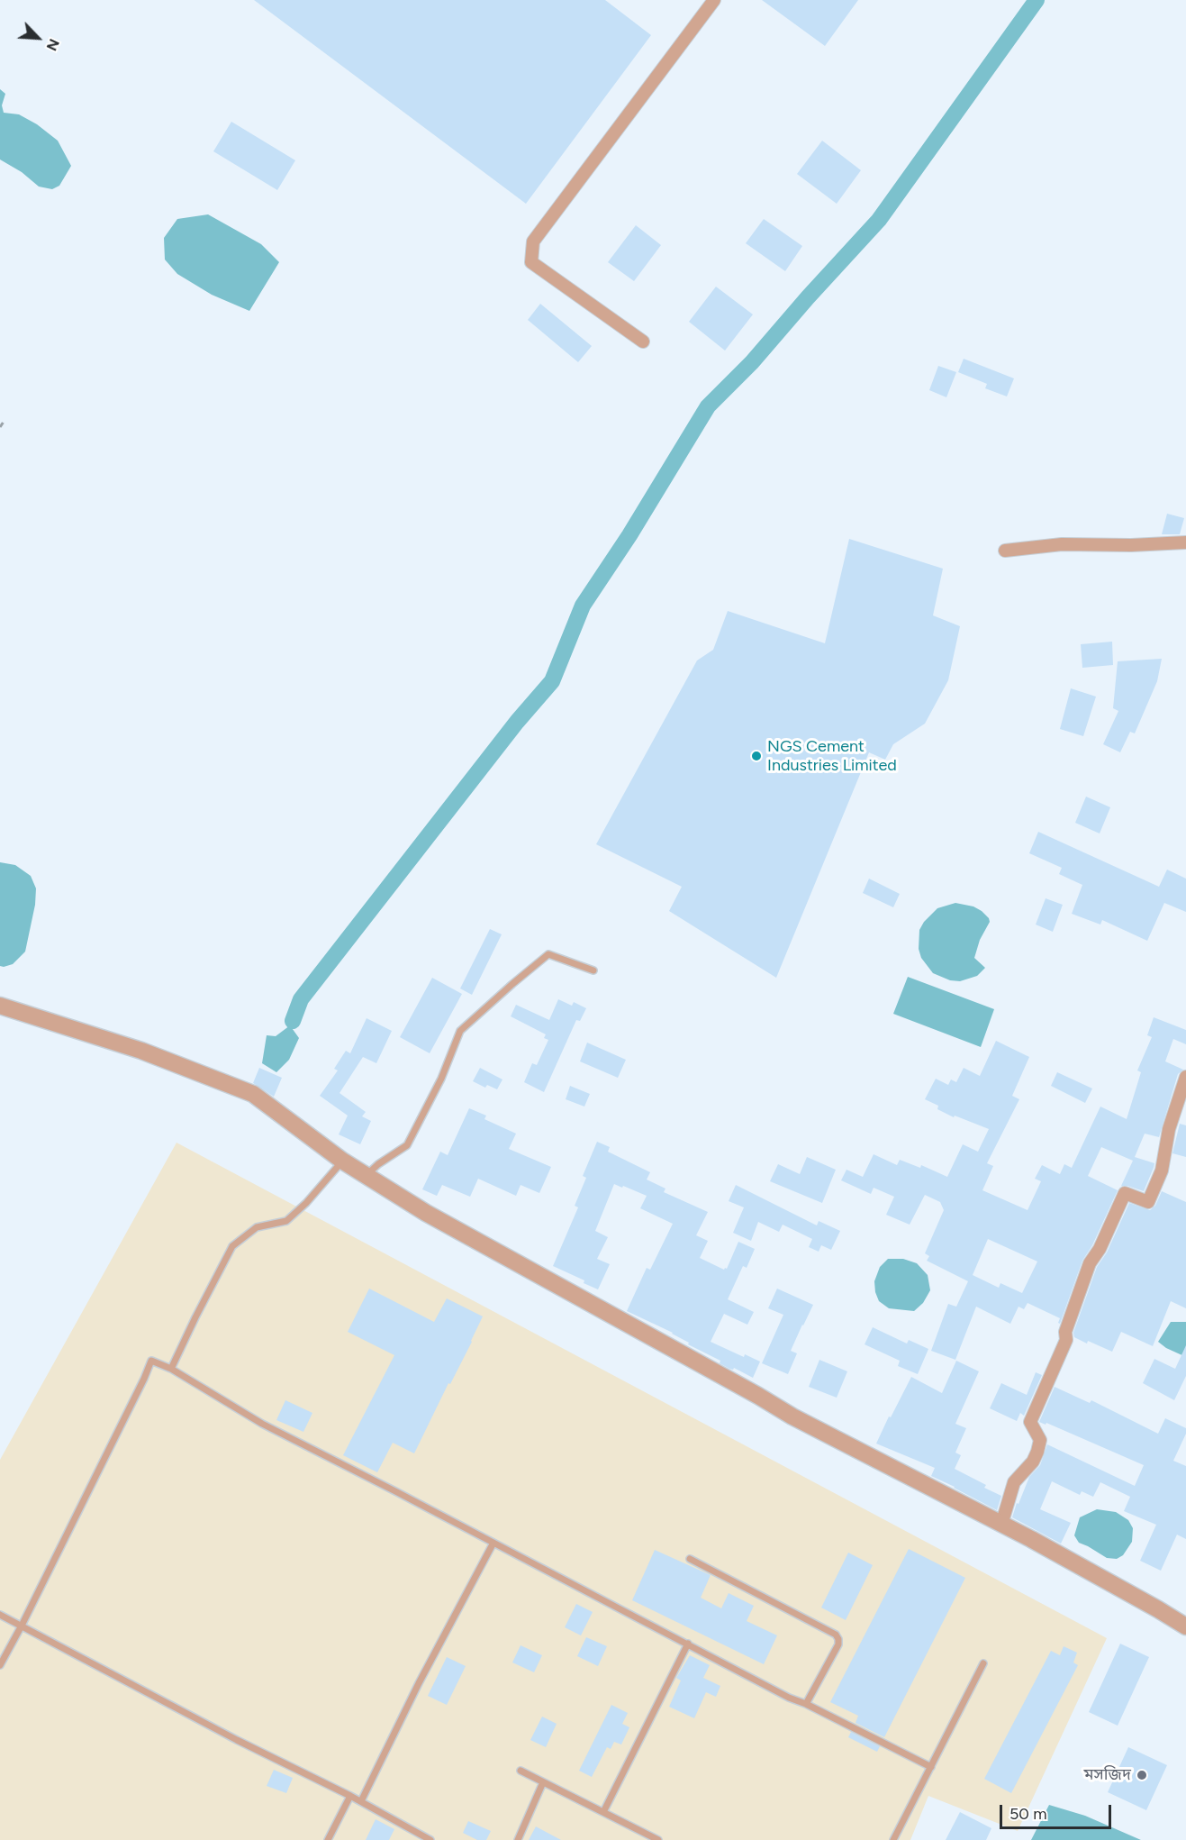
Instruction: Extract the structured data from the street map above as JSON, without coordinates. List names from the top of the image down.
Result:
{
  "places": ["NGS Cement Industries Limited", "মসজিদ"],
  "scale_bar": "50 m",
  "north": "bottom right"
}
